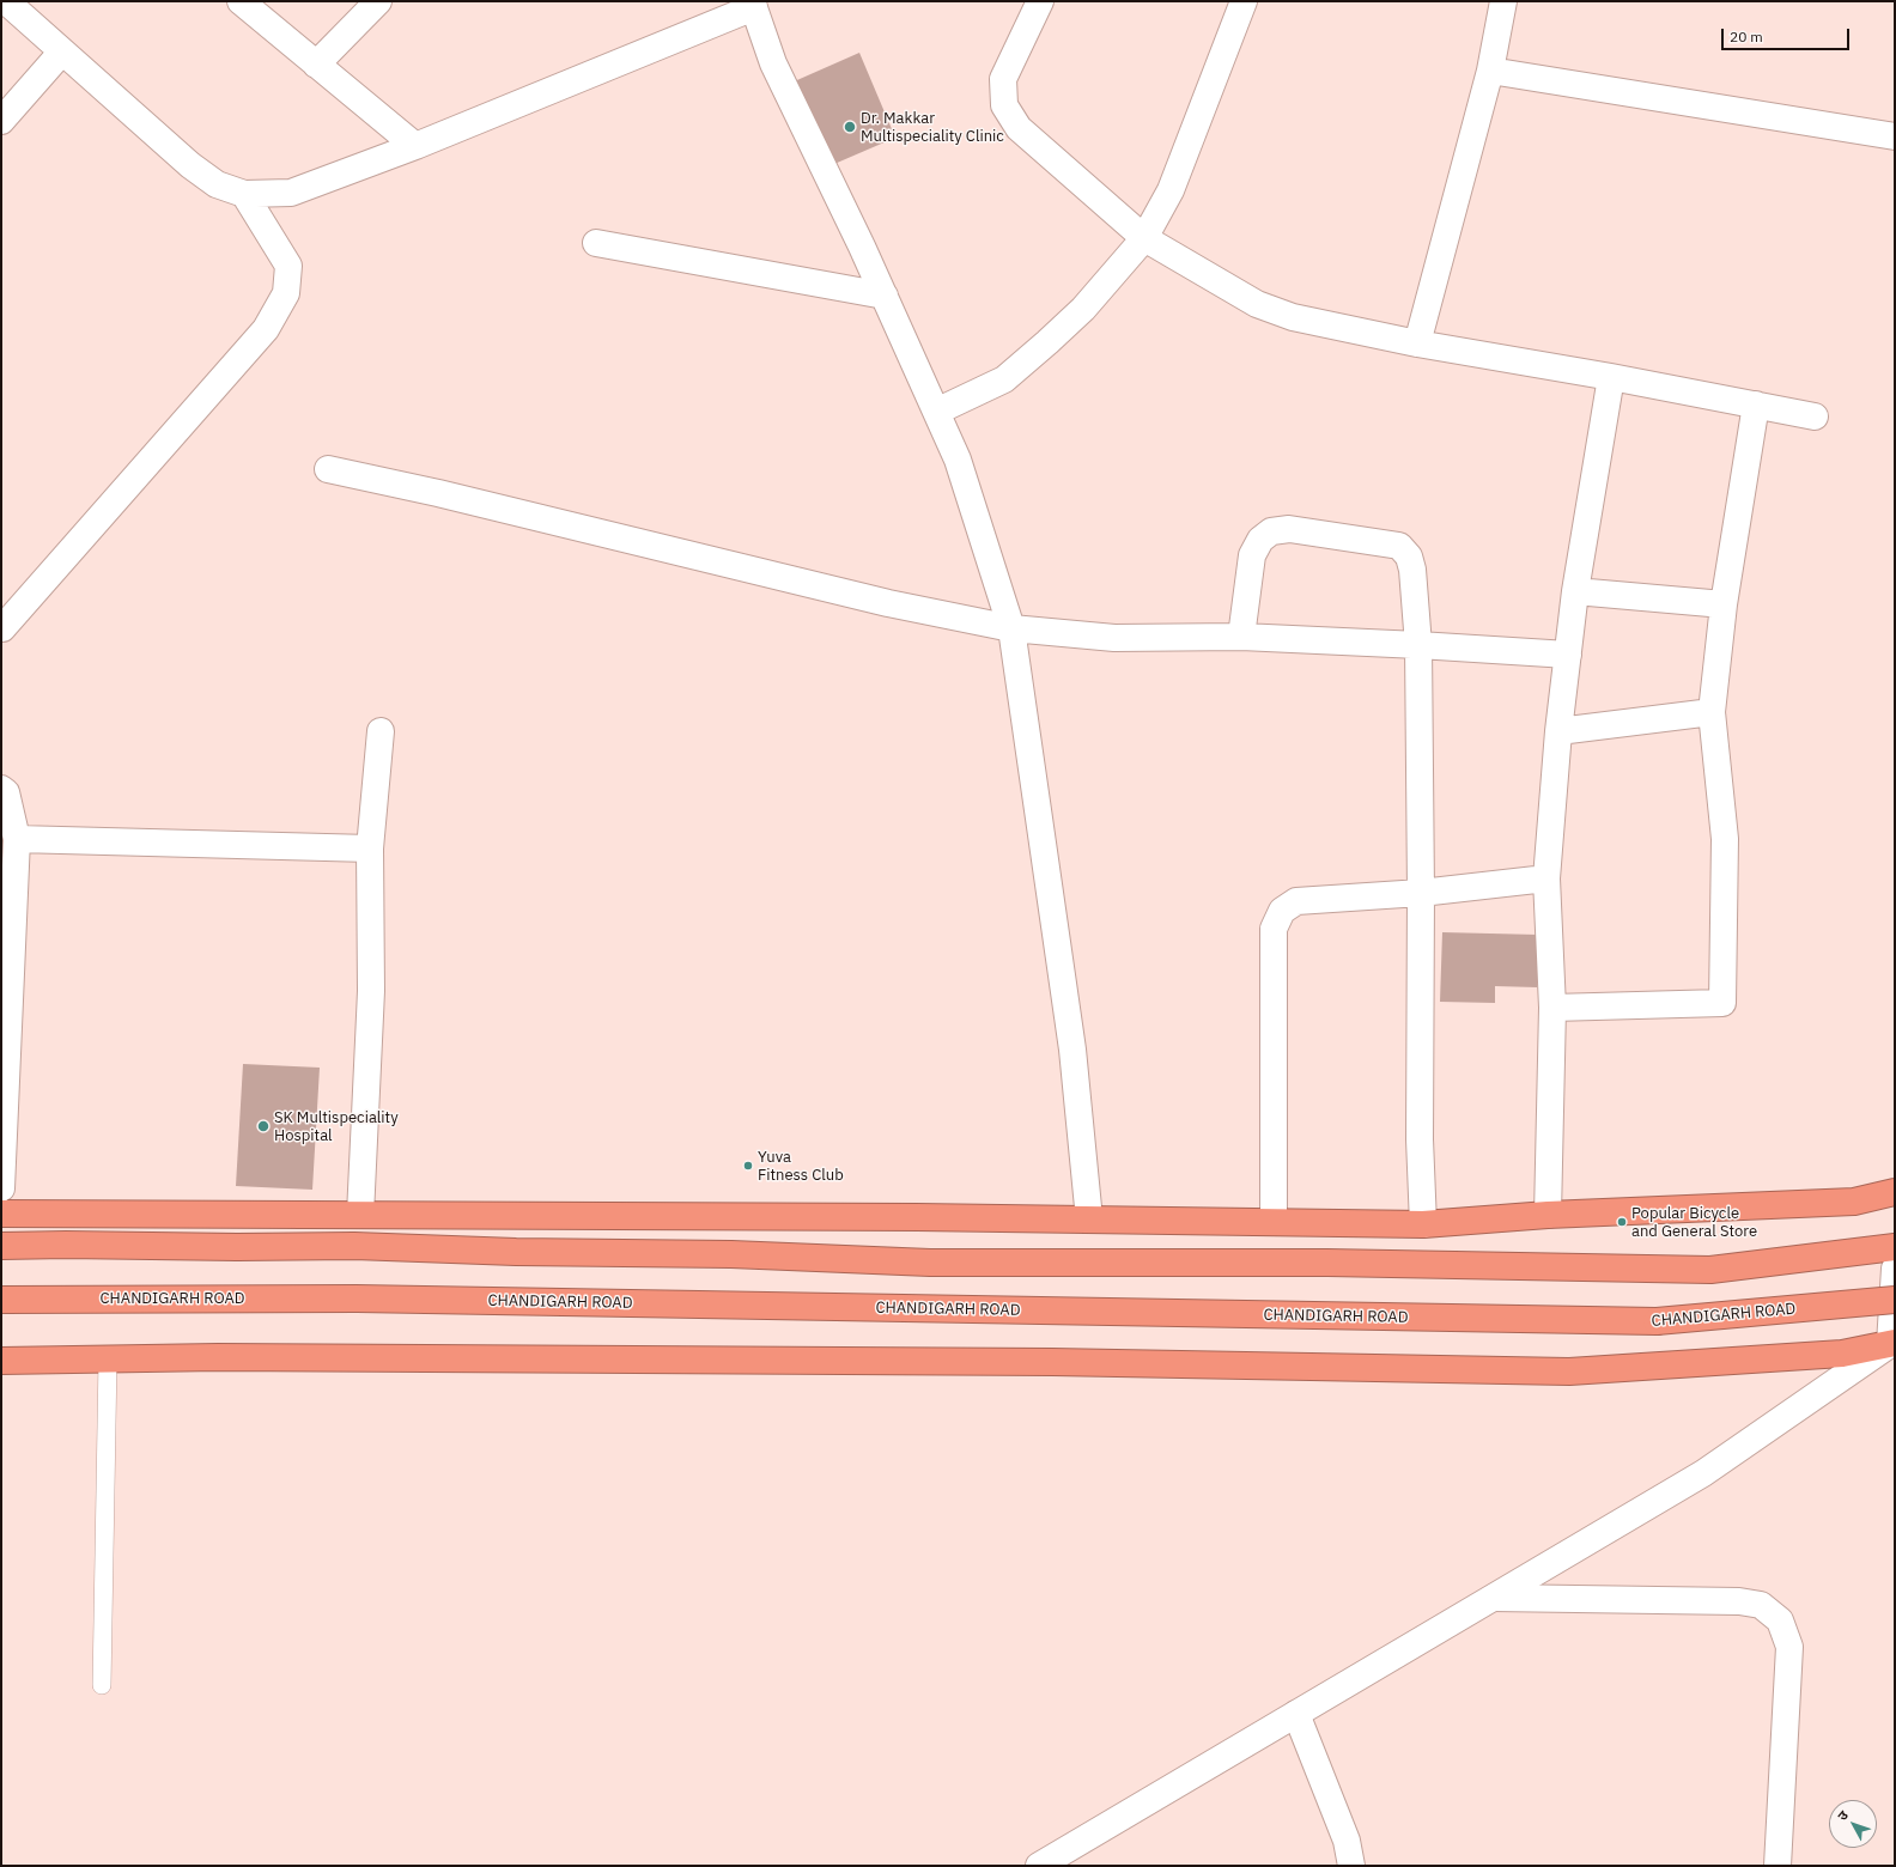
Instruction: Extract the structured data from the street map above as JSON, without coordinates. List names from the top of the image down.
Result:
{
  "streets": {
    "highway": ["CHANDIGARH ROAD"]
  },
  "places": [
    "Dr. Makkar Multispeciality Clinic",
    "SK Multispeciality Hospital",
    "Yuva Fitness Club",
    "Popular Bicycle and General Store"
  ],
  "scale_bar": "20 m",
  "north": "top left"
}
